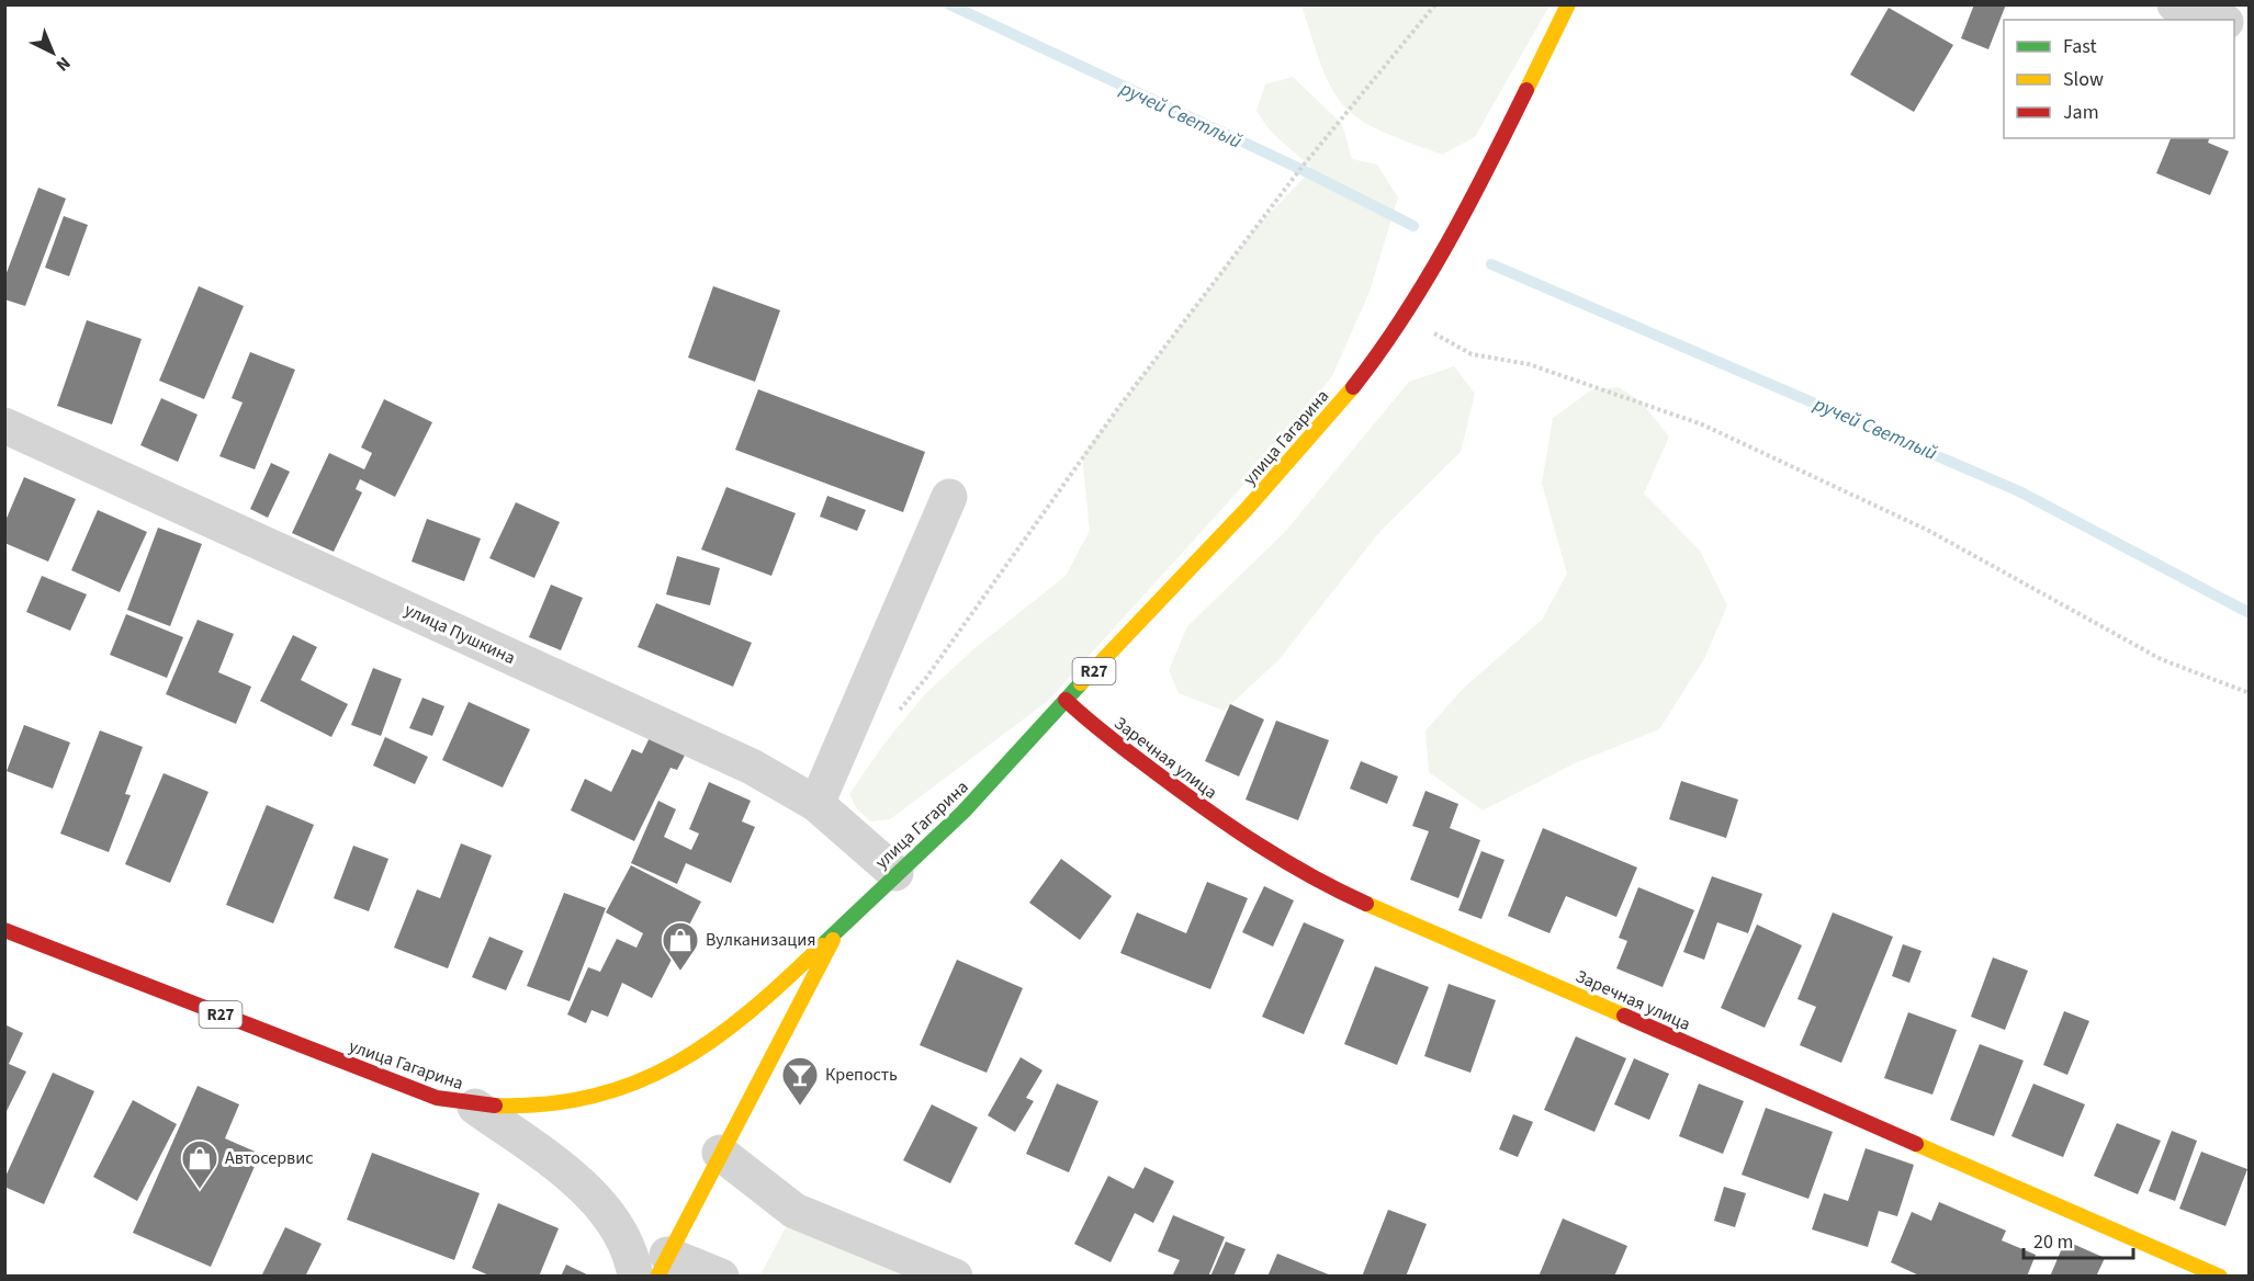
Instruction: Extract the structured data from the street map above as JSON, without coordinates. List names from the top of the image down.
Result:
{
  "streets": {
    "main road": ["улица Гагарина", "R27", "Заречная улица"],
    "street": ["улица Пушкина"]
  },
  "crossings": [
    ["улица Гагарина", "улица Пушкина"],
    ["улица Гагарина", "Заречная улица"]
  ],
  "water": ["ручей Светлый"],
  "places": {
    "shop": ["Вулканизация", "Автосервис"],
    "bar": ["Крепость"]
  },
  "legend": ["Fast", "Slow", "Jam"],
  "scale_bar": "20 m",
  "north": "bottom right"
}
